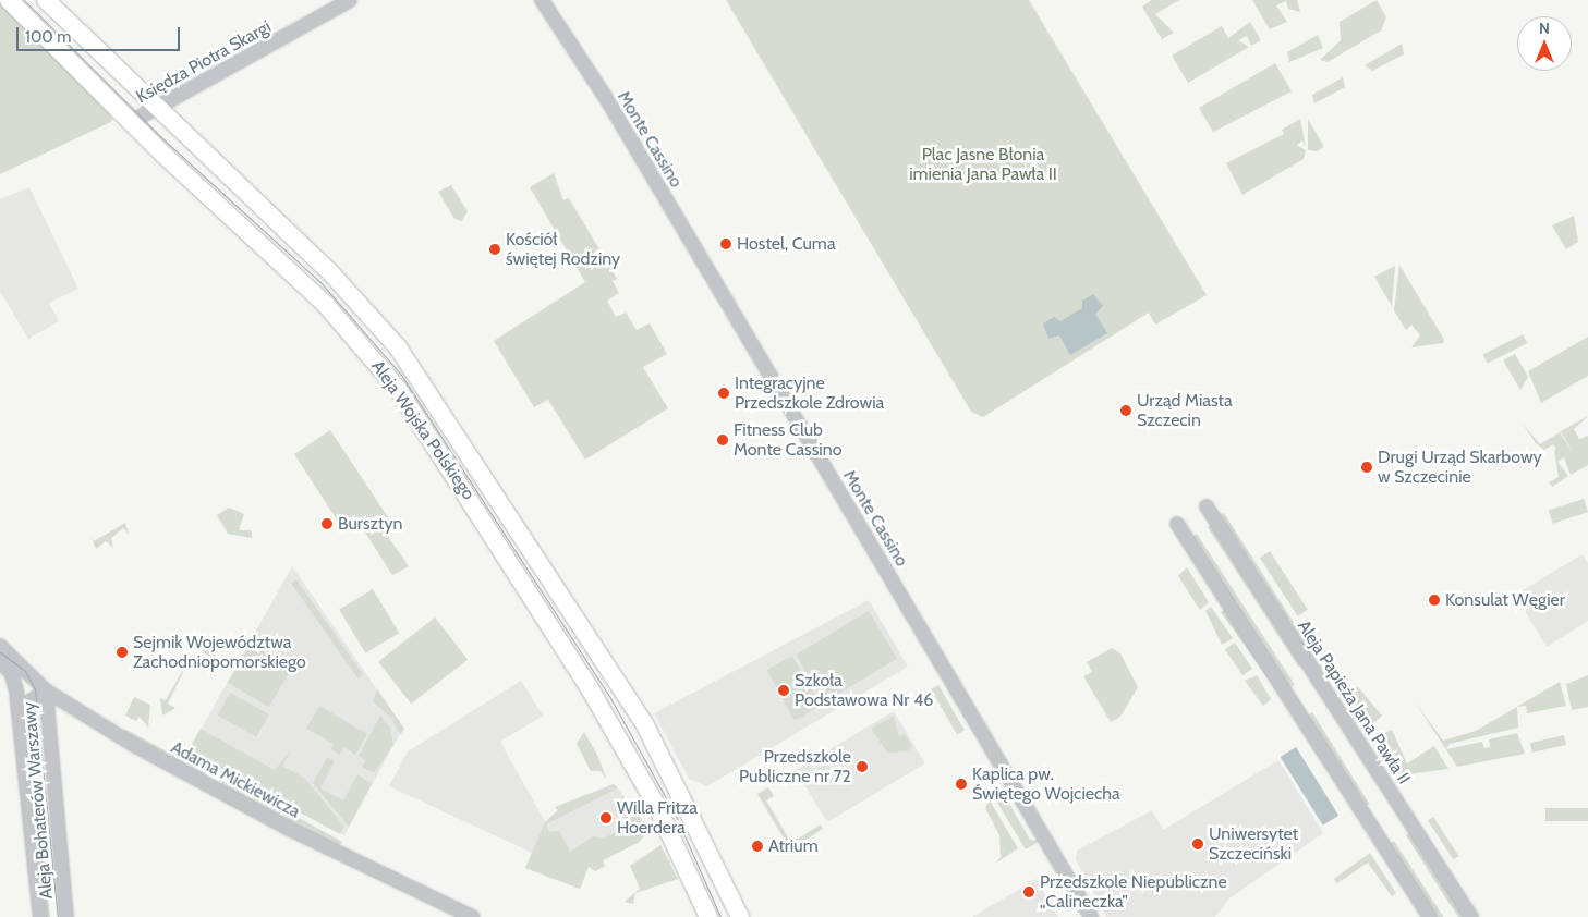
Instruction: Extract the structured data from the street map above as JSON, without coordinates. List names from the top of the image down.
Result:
{
  "streets": {
    "main road": ["Aleja Wojska Polskiego"],
    "street": [
      "Księdza Piotra Skargi",
      "Monte Cassino",
      "Aleja Papieża Jana Pawła II",
      "Adama Mickiewicza",
      "Aleja Bohaterów Warszawy"
    ]
  },
  "crossings": [
    ["Księdza Piotra Skargi", "Aleja Wojska Polskiego"],
    ["Adama Mickiewicza", "Aleja Bohaterów Warszawy"]
  ],
  "parks": ["Plac Jasne Błonia imienia Jana Pawła II"],
  "places": [
    "Hostel, Cuma",
    "Kościół świętej Rodziny",
    "Integracyjne Przedszkole Zdrowia",
    "Urząd Miasta Szczecin",
    "Fitness Club Monte Cassino",
    "Drugi Urząd Skarbowy w Szczecinie",
    "Bursztyn",
    "Konsulat Węgier",
    "Sejmik Województwa Zachodniopomorskiego",
    "Szkoła Podstawowa Nr 46",
    "Przedszkole Publiczne nr 72",
    "Kaplica pw. Świętego Wojciecha",
    "Willa Fritza Hoerdera",
    "Uniwersytet Szczeciński",
    "Atrium",
    "Przedszkole Niepubliczne „Calineczka”"
  ],
  "scale_bar": "100 m",
  "north": "top"
}
